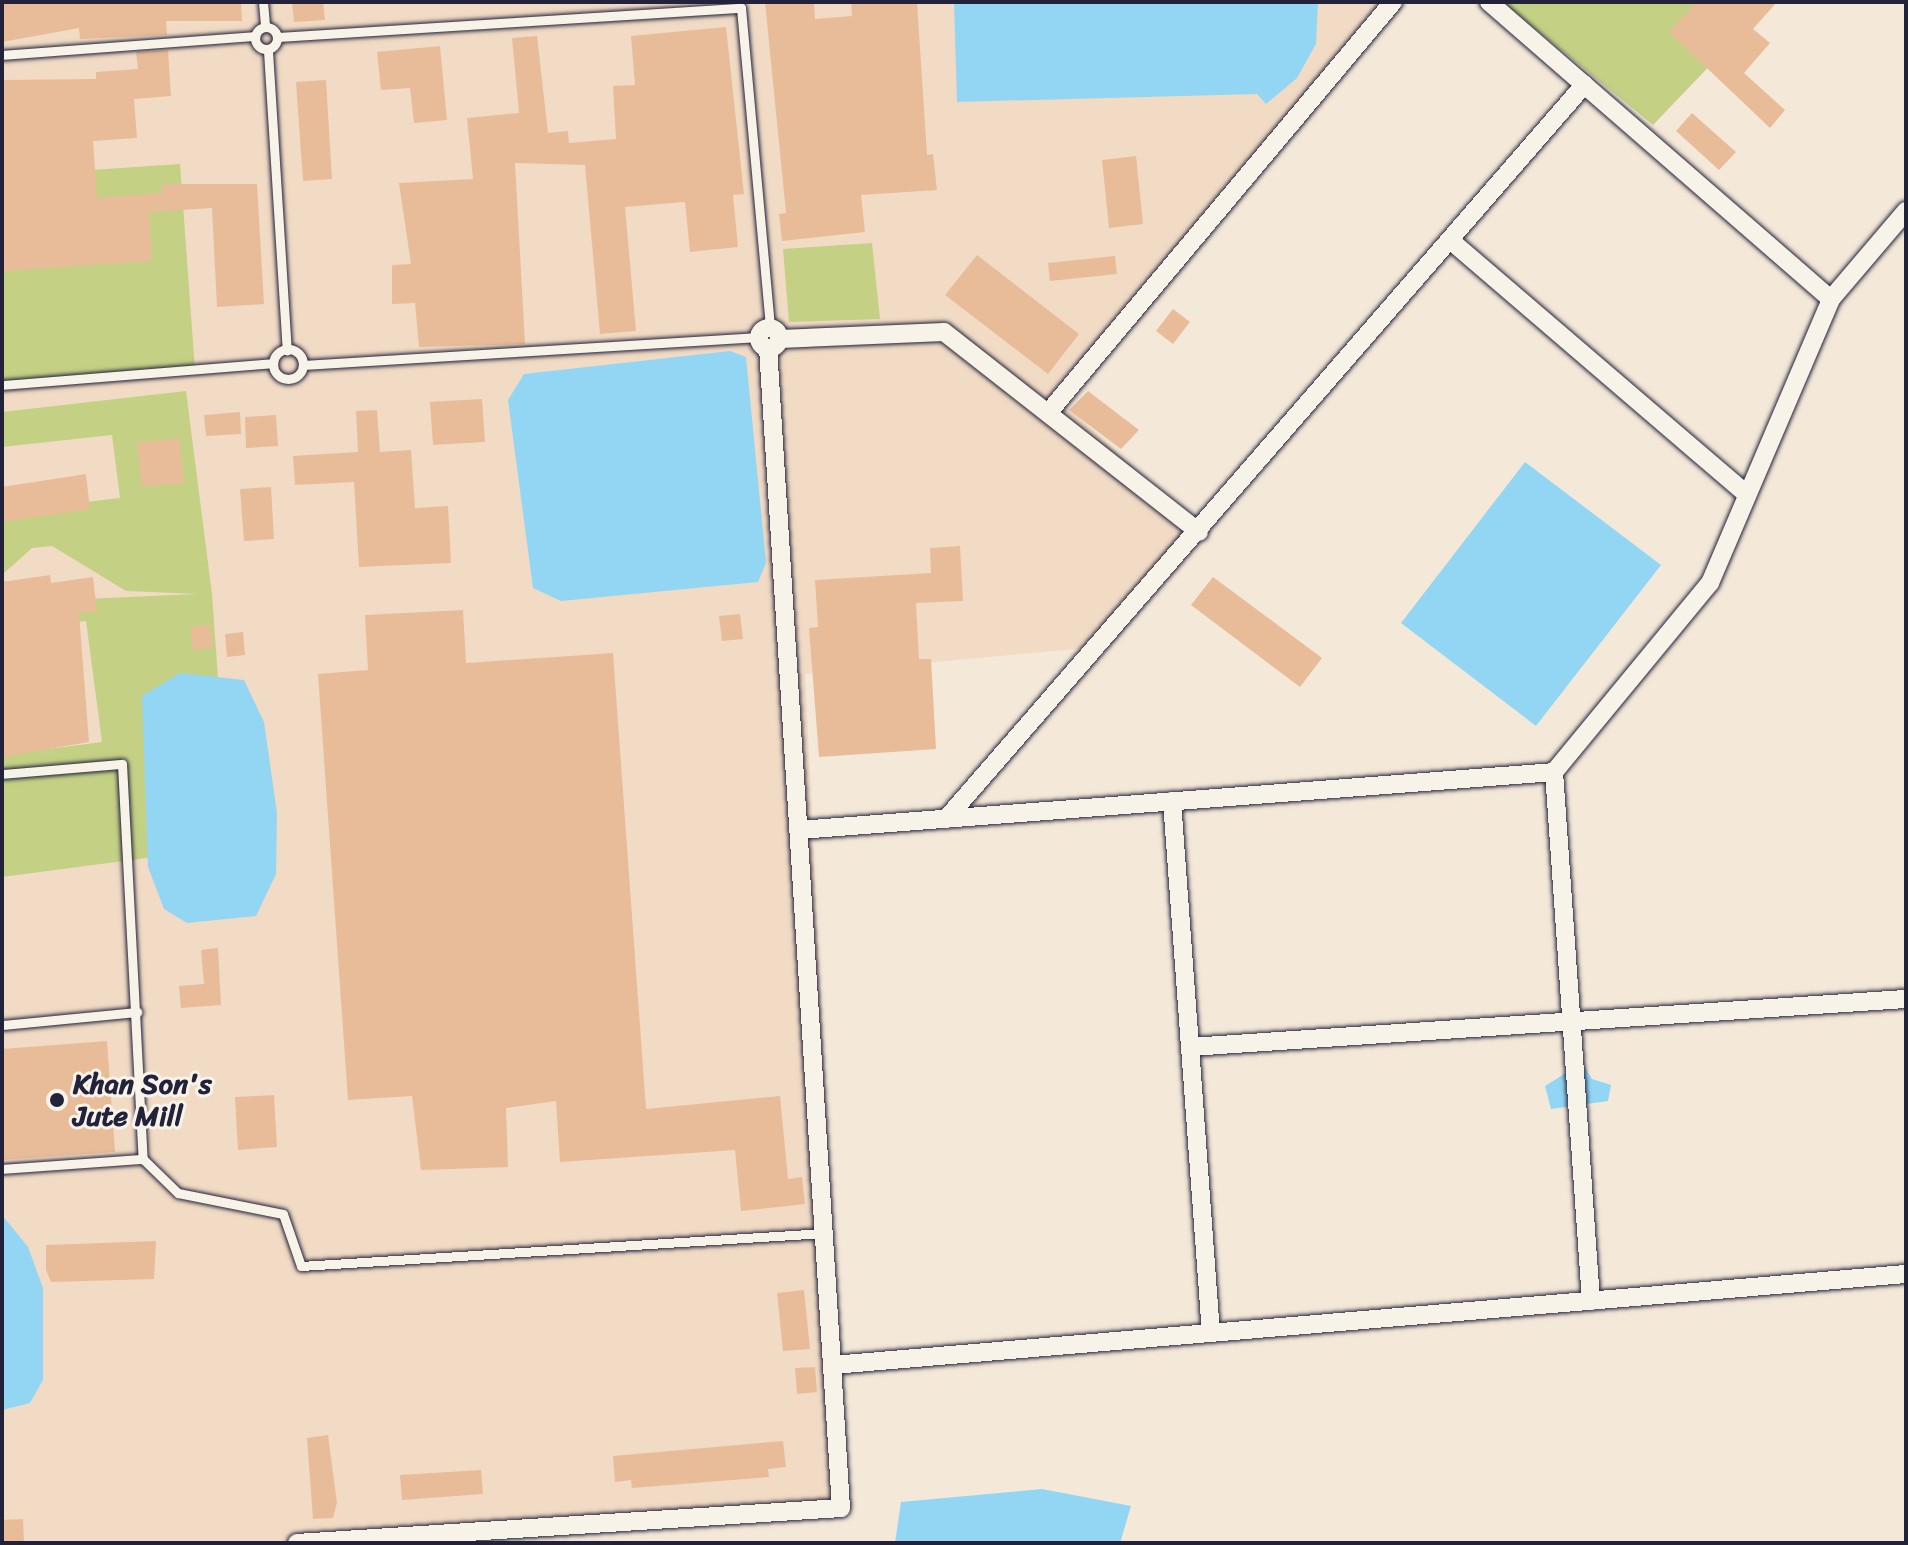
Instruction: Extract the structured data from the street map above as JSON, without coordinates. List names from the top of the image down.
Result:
{
  "places": ["Khan Son's Jute Mill"]
}
